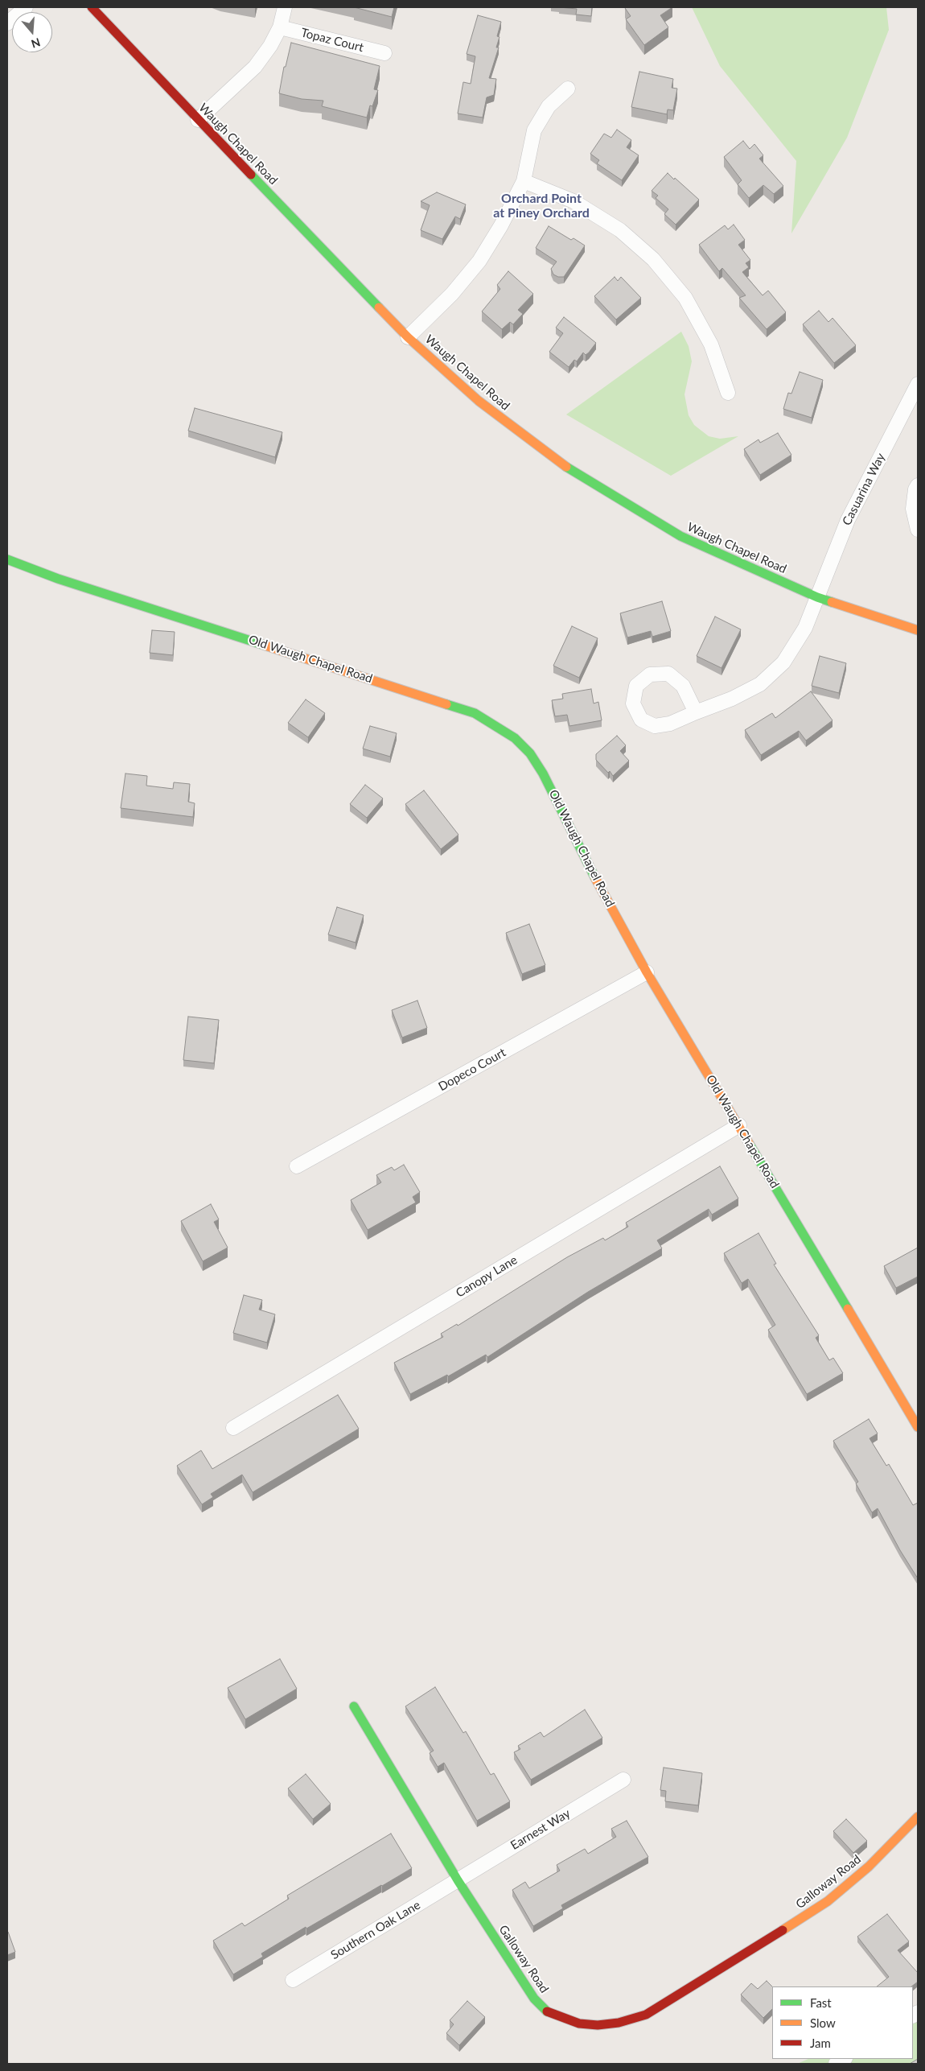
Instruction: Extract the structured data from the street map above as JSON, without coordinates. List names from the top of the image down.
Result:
{
  "streets": {
    "street": [
      "Topaz Court",
      "Waugh Chapel Road",
      "Casuarina Way",
      "Old Waugh Chapel Road",
      "Dopeco Court",
      "Canopy Lane",
      "Earnest Way",
      "Galloway Road",
      "Southern Oak Lane"
    ]
  },
  "crossings": [
    ["Waugh Chapel Road", "Casuarina Way"],
    ["Old Waugh Chapel Road", "Dopeco Court"],
    ["Old Waugh Chapel Road", "Canopy Lane"],
    ["Earnest Way", "Galloway Road"],
    ["Earnest Way", "Southern Oak Lane"],
    ["Galloway Road", "Southern Oak Lane"]
  ],
  "districts": ["Orchard Point at Piney Orchard"],
  "legend": ["Fast", "Slow", "Jam"],
  "north": "bottom"
}
